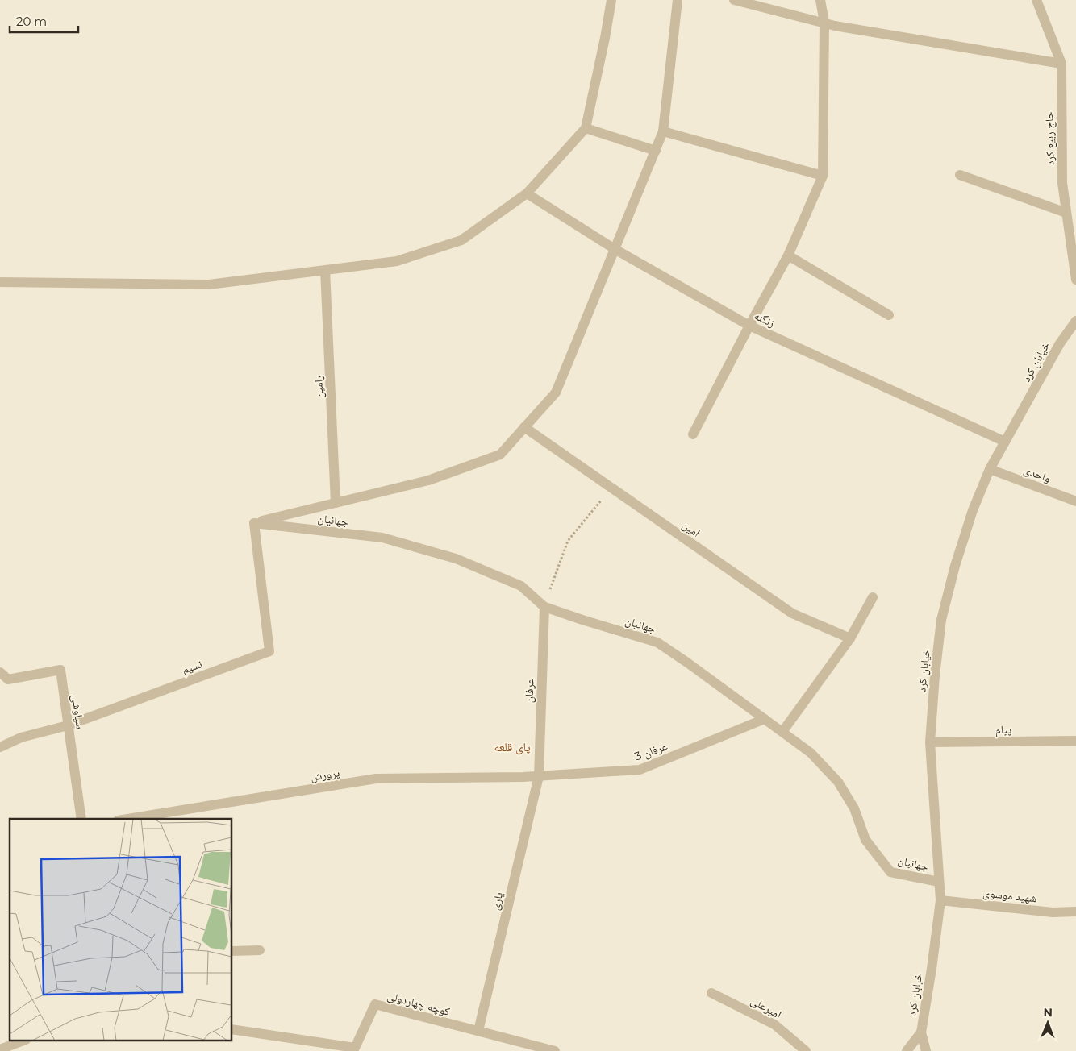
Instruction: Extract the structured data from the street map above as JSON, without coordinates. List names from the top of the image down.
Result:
{
  "streets": {
    "street": [
      "حاج ربیع کرد",
      "زنگنه",
      "خیابان کرد",
      "رامین",
      "واحدی",
      "جهانیان",
      "امین",
      "نسیم",
      "عرفان",
      "سیاوشی",
      "پیام",
      "عرفان 3",
      "پرورش",
      "شهید موسوی",
      "یاری",
      "کوچه چهاردولی",
      "امیرعلی"
    ]
  },
  "crossings": [
    ["زنگنه", "خیابان کرد"],
    ["خیابان کرد", "واحدی"],
    ["خیابان کرد", "جهانیان"],
    ["خیابان کرد", "پیام"],
    ["خیابان کرد", "شهید موسوی"],
    ["جهانیان", "نسیم"],
    ["جهانیان", "عرفان"],
    ["جهانیان", "عرفان 3"],
    ["نسیم", "سیاوشی"],
    ["عرفان", "عرفان 3"],
    ["عرفان", "پرورش"],
    ["عرفان", "یاری"],
    ["عرفان 3", "پرورش"],
    ["عرفان 3", "یاری"],
    ["پرورش", "یاری"],
    ["یاری", "کوچه چهاردولی"]
  ],
  "districts": ["پای قلعه"],
  "scale_bar": "20 m",
  "north": "top"
}
